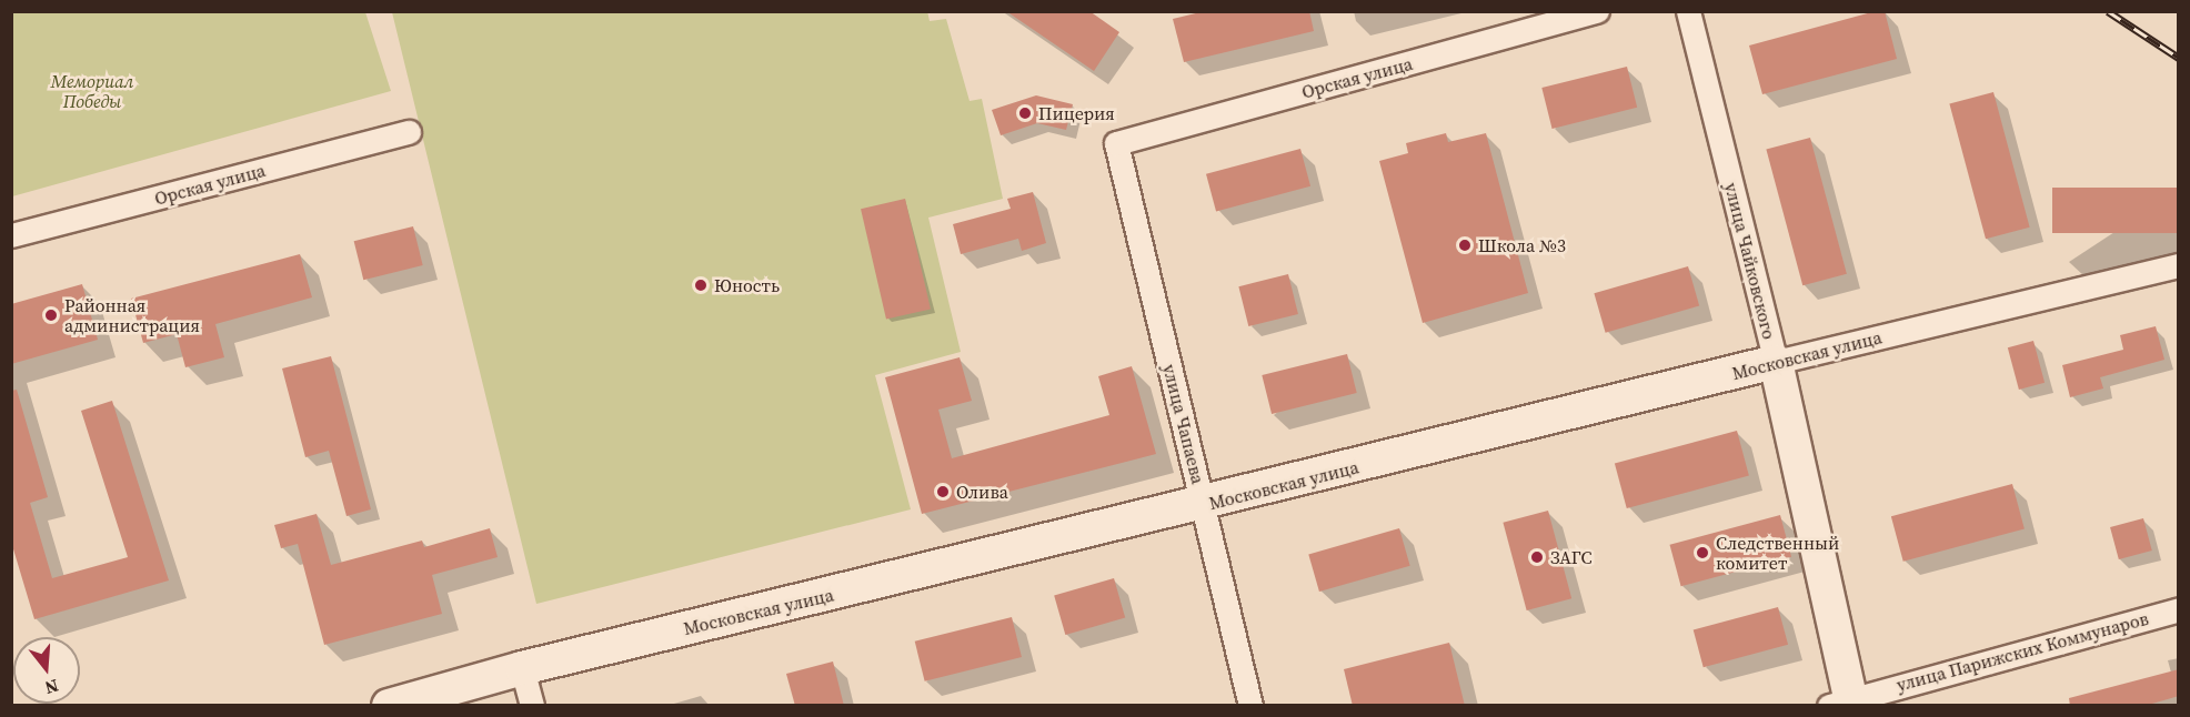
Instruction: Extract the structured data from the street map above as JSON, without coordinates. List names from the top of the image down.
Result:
{
  "streets": {
    "street": [
      "Орская улица",
      "улица Чайковского",
      "Московская улица",
      "улица Чапаева",
      "улица Парижских Коммунаров"
    ]
  },
  "crossings": [
    ["Орская улица", "улица Чапаева"],
    ["улица Чайковского", "Московская улица"],
    ["улица Чайковского", "улица Парижских Коммунаров"],
    ["Московская улица", "улица Чапаева"]
  ],
  "parks": ["Мемориал Победы"],
  "places": [
    "Пицерия",
    "Школа №3",
    "Юность",
    "Районная администрация",
    "Олива",
    "Следственный комитет",
    "ЗАГС"
  ],
  "north": "bottom"
}
